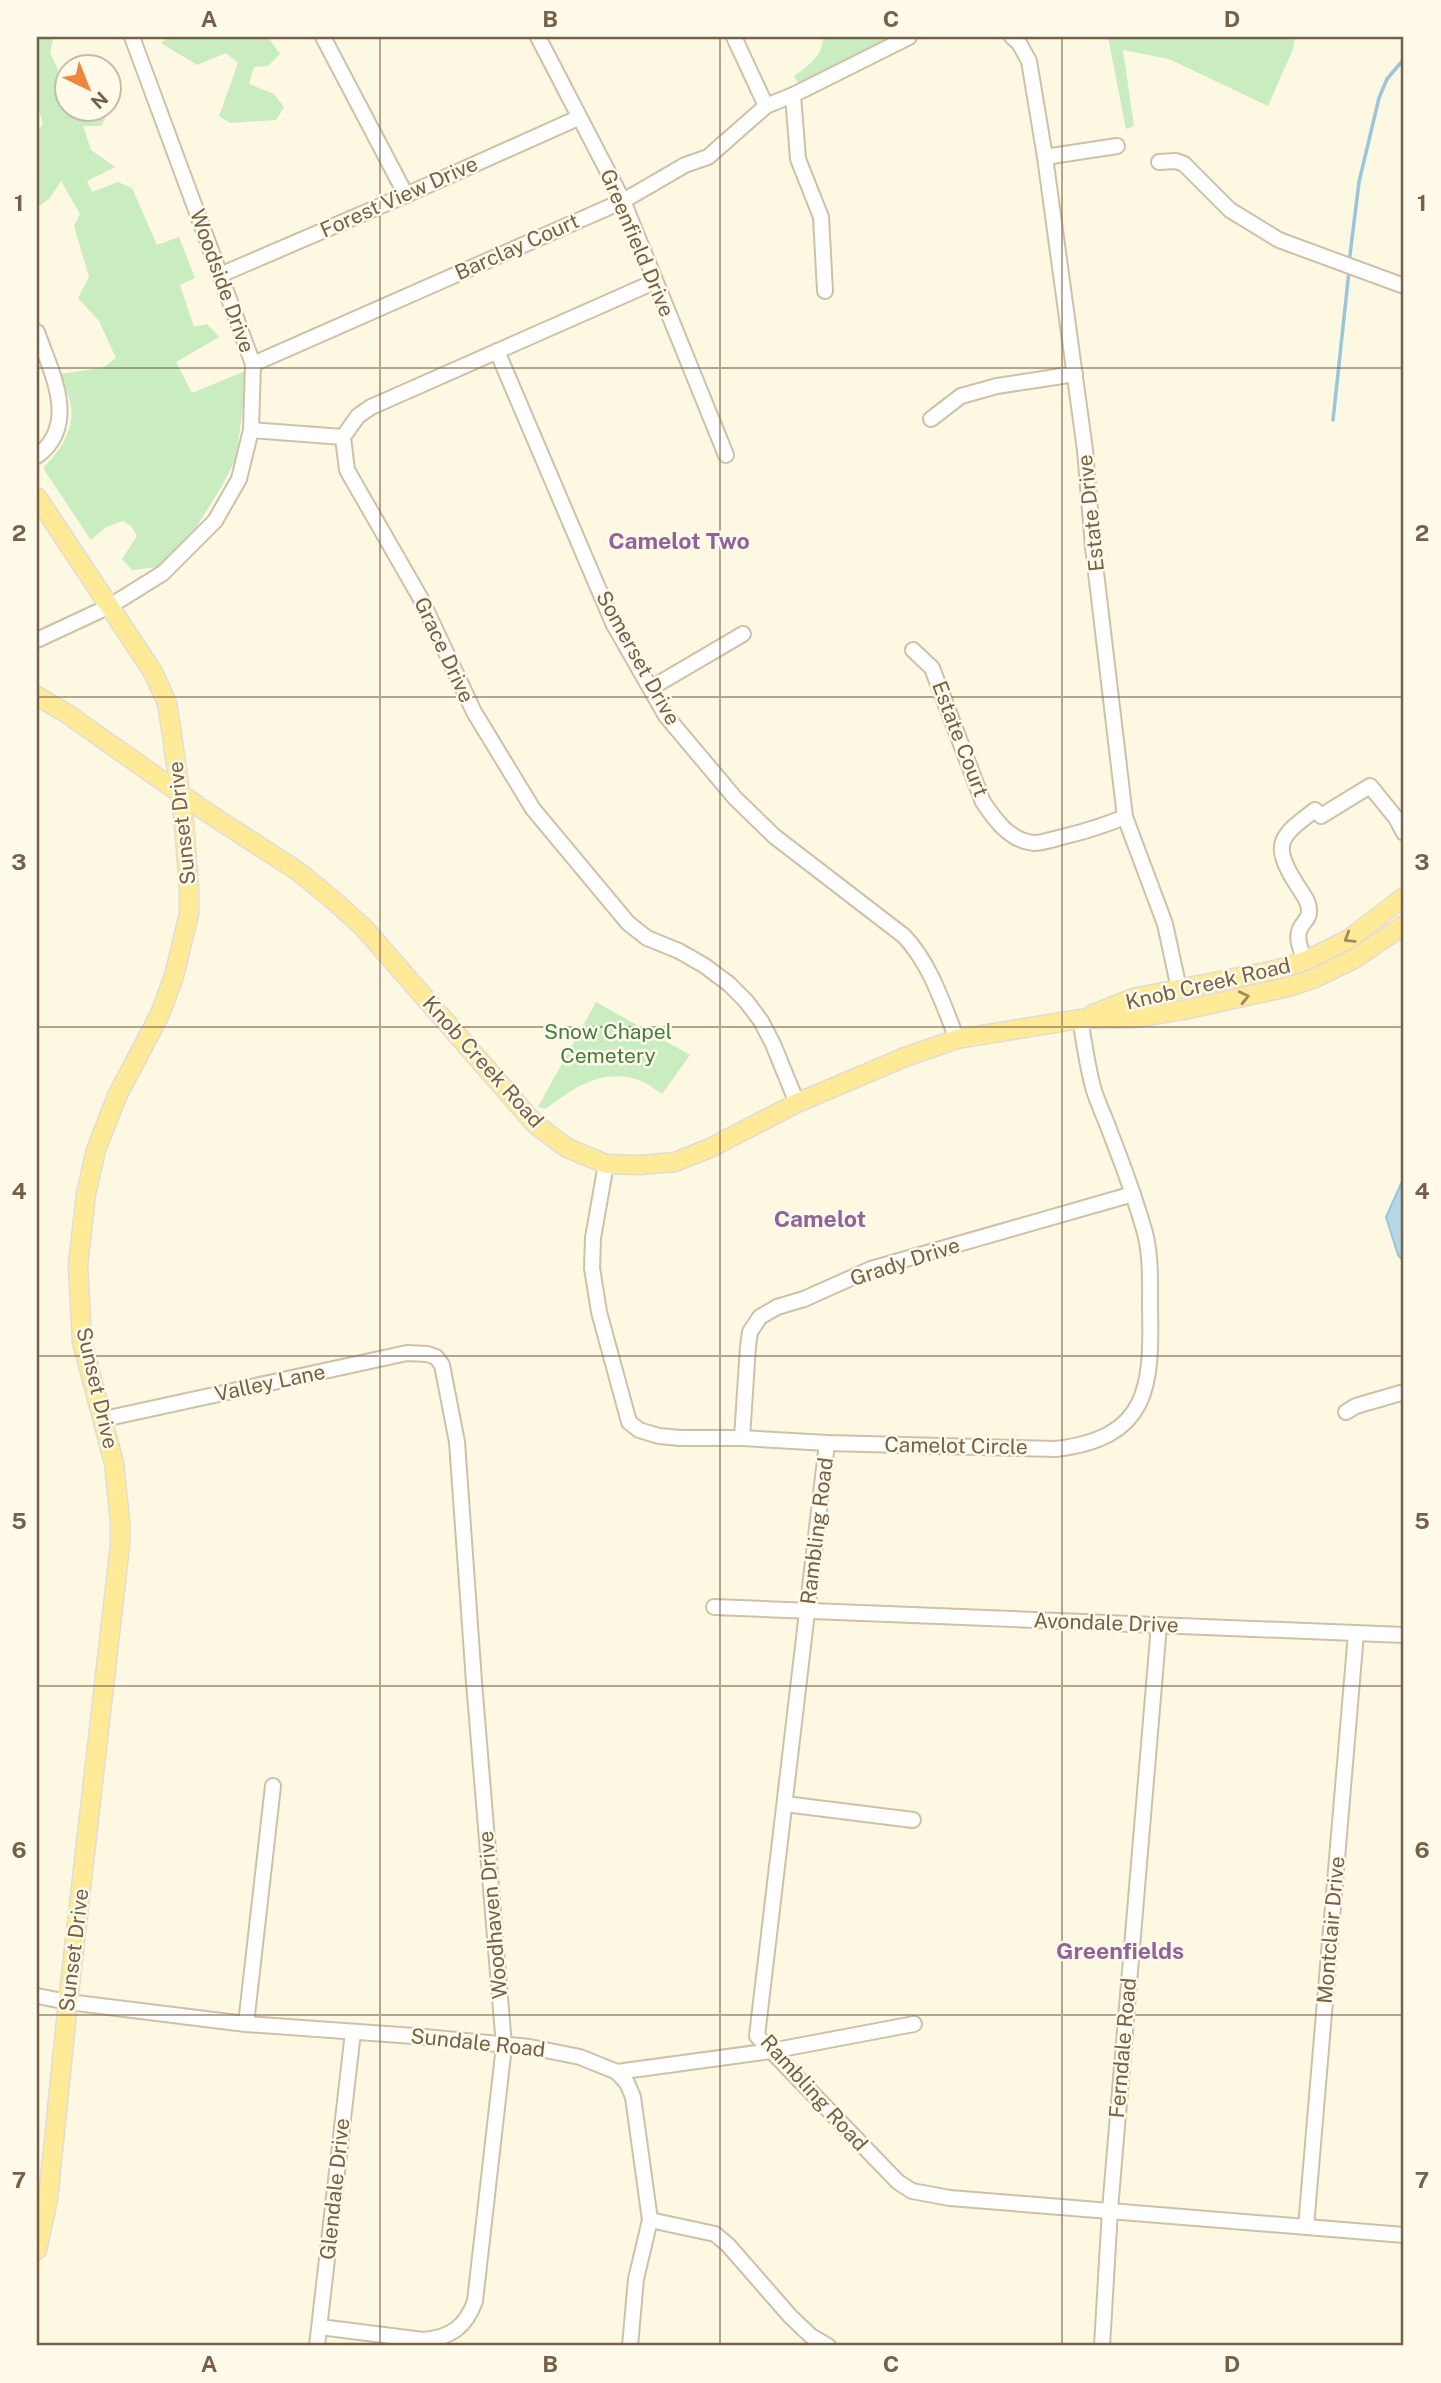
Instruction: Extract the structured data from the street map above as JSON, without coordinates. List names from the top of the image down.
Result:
{
  "streets": {
    "main road": ["Sunset Drive", "Knob Creek Road"],
    "street": [
      "Forest View Drive",
      "Greenfield Drive",
      "Barclay Court",
      "Woodside Drive",
      "Estate Drive",
      "Grace Drive",
      "Somerset Drive",
      "Estate Court",
      "Grady Drive",
      "Valley Lane",
      "Camelot Circle",
      "Rambling Road",
      "Avondale Drive",
      "Woodhaven Drive",
      "Montclair Drive",
      "Sundale Road",
      "Ferndale Road",
      "Glendale Drive"
    ]
  },
  "crossings": [
    ["Forest View Drive", "Greenfield Drive"],
    ["Forest View Drive", "Woodside Drive"],
    ["Greenfield Drive", "Barclay Court"],
    ["Barclay Court", "Woodside Drive"],
    ["Woodside Drive", "Sunset Drive"],
    ["Estate Drive", "Estate Court"],
    ["Estate Drive", "Knob Creek Road"],
    ["Grace Drive", "Knob Creek Road"],
    ["Somerset Drive", "Knob Creek Road"],
    ["Sunset Drive", "Knob Creek Road"],
    ["Sunset Drive", "Valley Lane"],
    ["Sunset Drive", "Sundale Road"],
    ["Knob Creek Road", "Camelot Circle"],
    ["Grady Drive", "Camelot Circle"],
    ["Valley Lane", "Woodhaven Drive"],
    ["Camelot Circle", "Rambling Road"],
    ["Rambling Road", "Avondale Drive"],
    ["Rambling Road", "Montclair Drive"],
    ["Rambling Road", "Sundale Road"],
    ["Rambling Road", "Ferndale Road"],
    ["Avondale Drive", "Montclair Drive"],
    ["Avondale Drive", "Ferndale Road"],
    ["Woodhaven Drive", "Sundale Road"],
    ["Woodhaven Drive", "Glendale Drive"],
    ["Sundale Road", "Glendale Drive"]
  ],
  "districts": ["Camelot Two", "Camelot", "Greenfields"],
  "parks": ["Snow Chapel Cemetery"],
  "north": "bottom right",
  "grid": {
    "columns": [
      "A",
      "B",
      "C",
      "D"
    ],
    "rows": [
      "1",
      "2",
      "3",
      "4",
      "5",
      "6",
      "7"
    ]
  }
}
